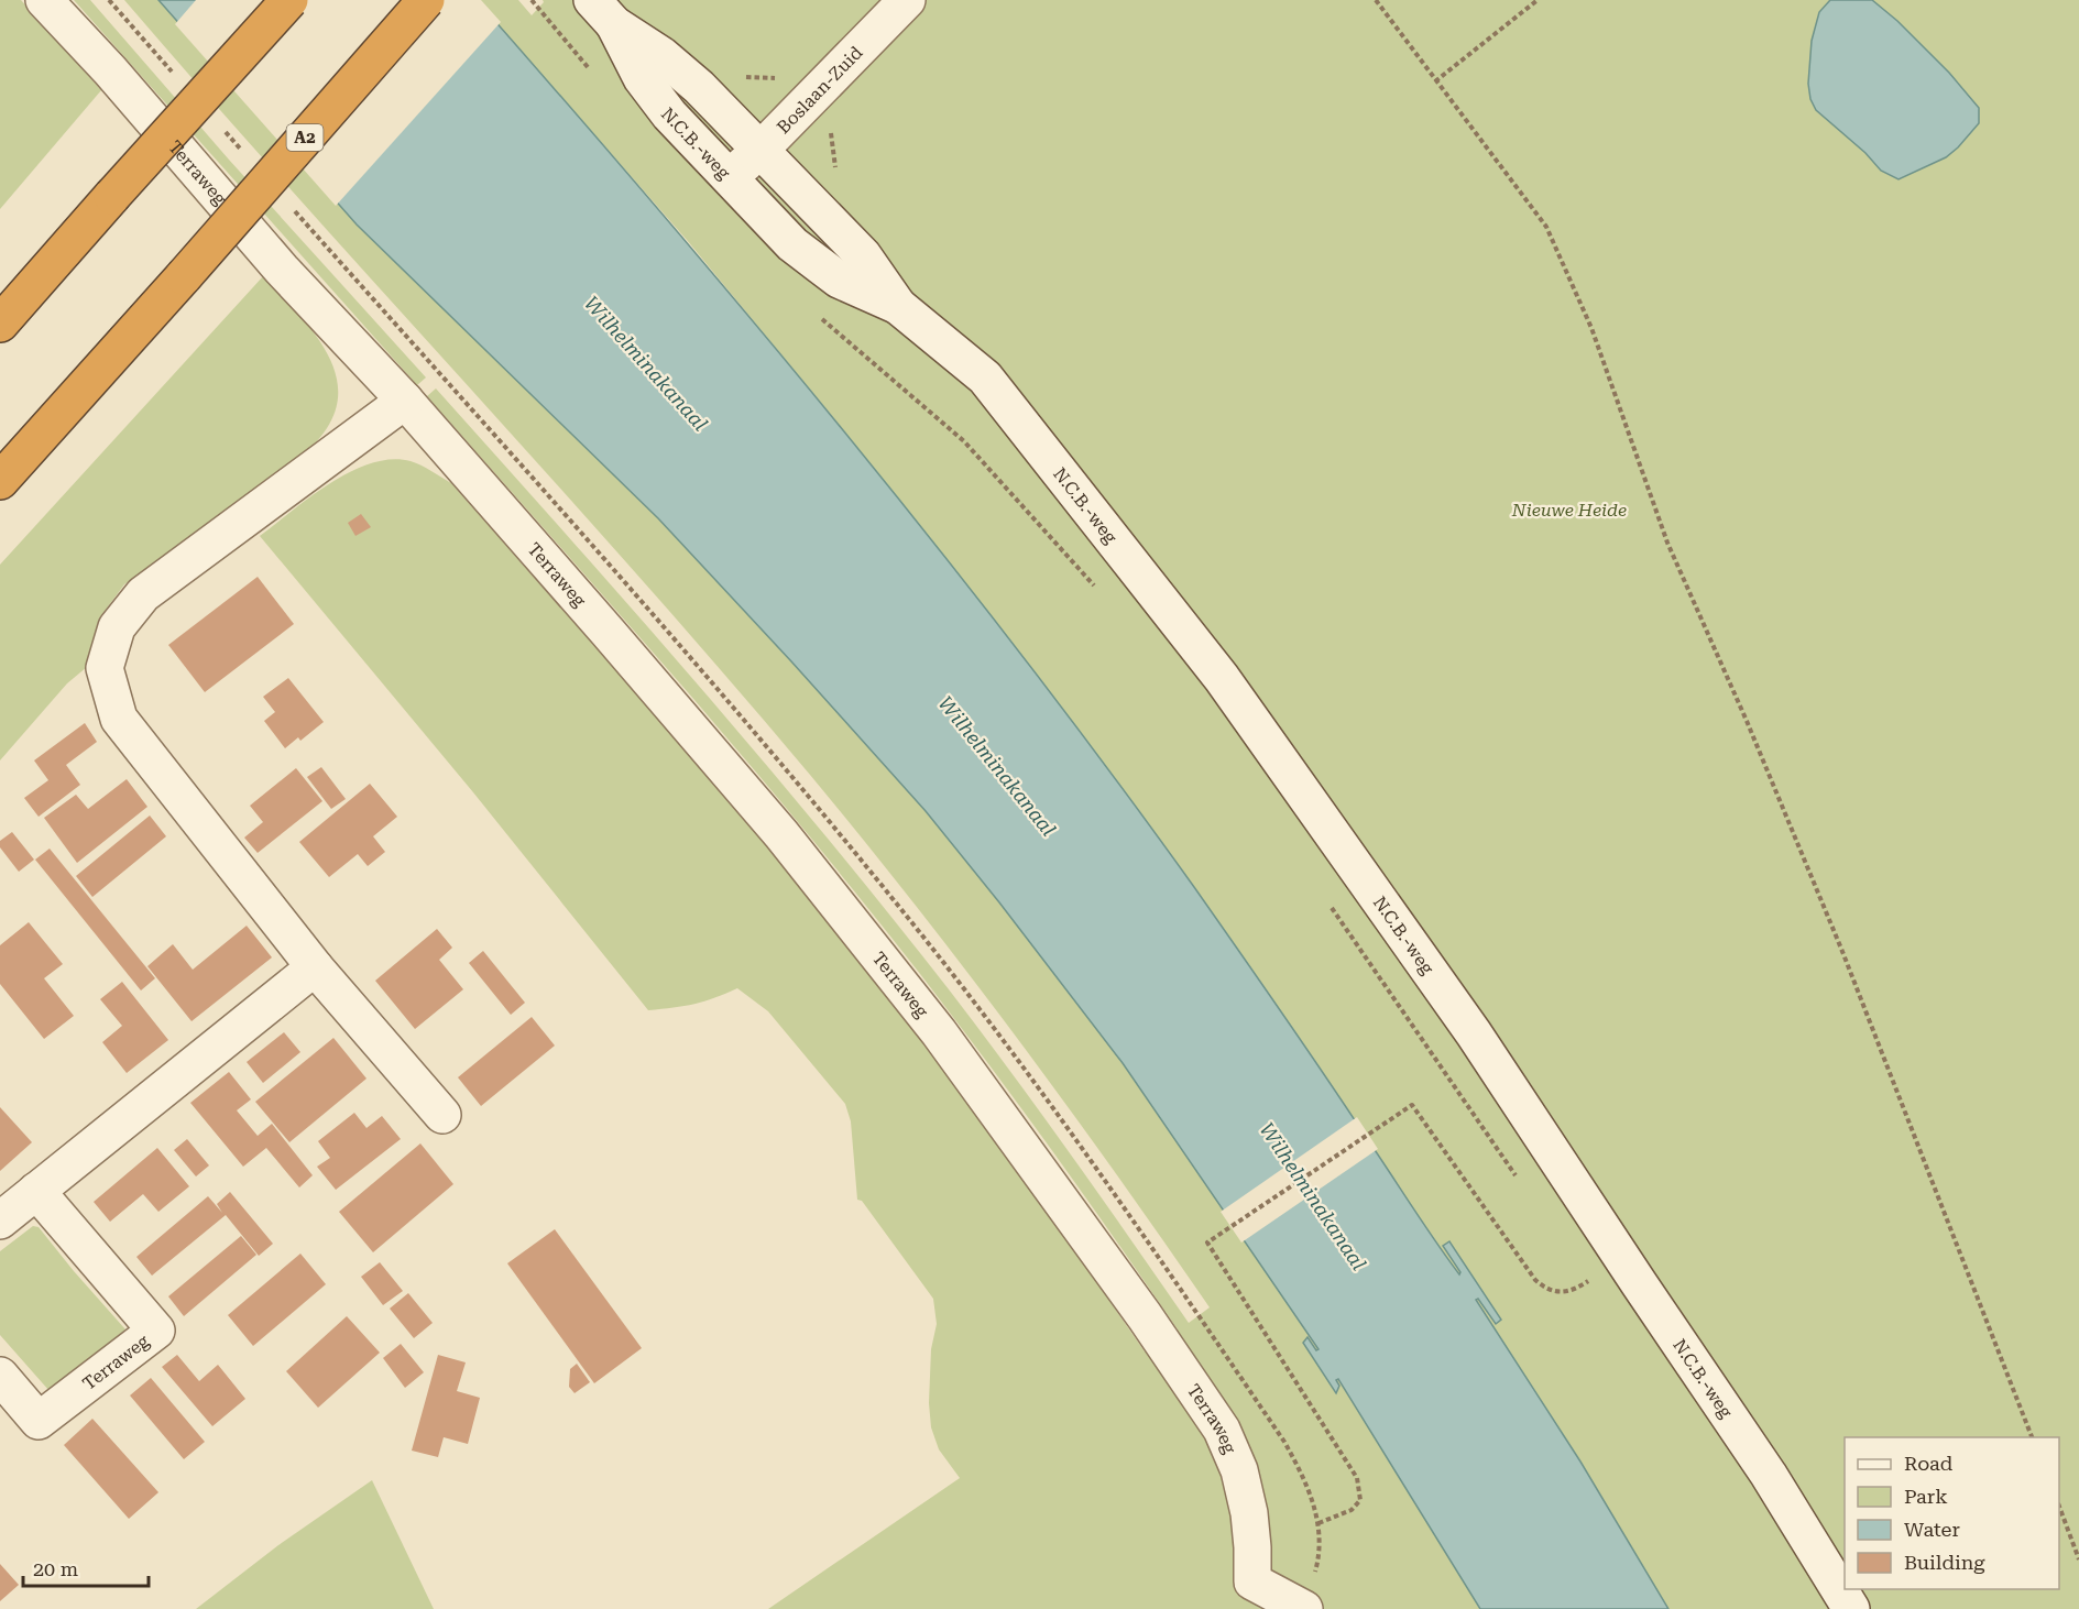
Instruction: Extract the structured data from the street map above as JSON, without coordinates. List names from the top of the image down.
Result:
{
  "streets": {
    "highway": ["A2"],
    "street": ["Boslaan-Zuid", "N.C.B.-weg", "Terraweg"]
  },
  "crossings": [
    ["Boslaan-Zuid", "N.C.B.-weg"]
  ],
  "water": ["Wilhelminakanaal"],
  "parks": ["Nieuwe Heide"],
  "legend": [
    "Road",
    "Park",
    "Water",
    "Building"
  ],
  "scale_bar": "20 m"
}
